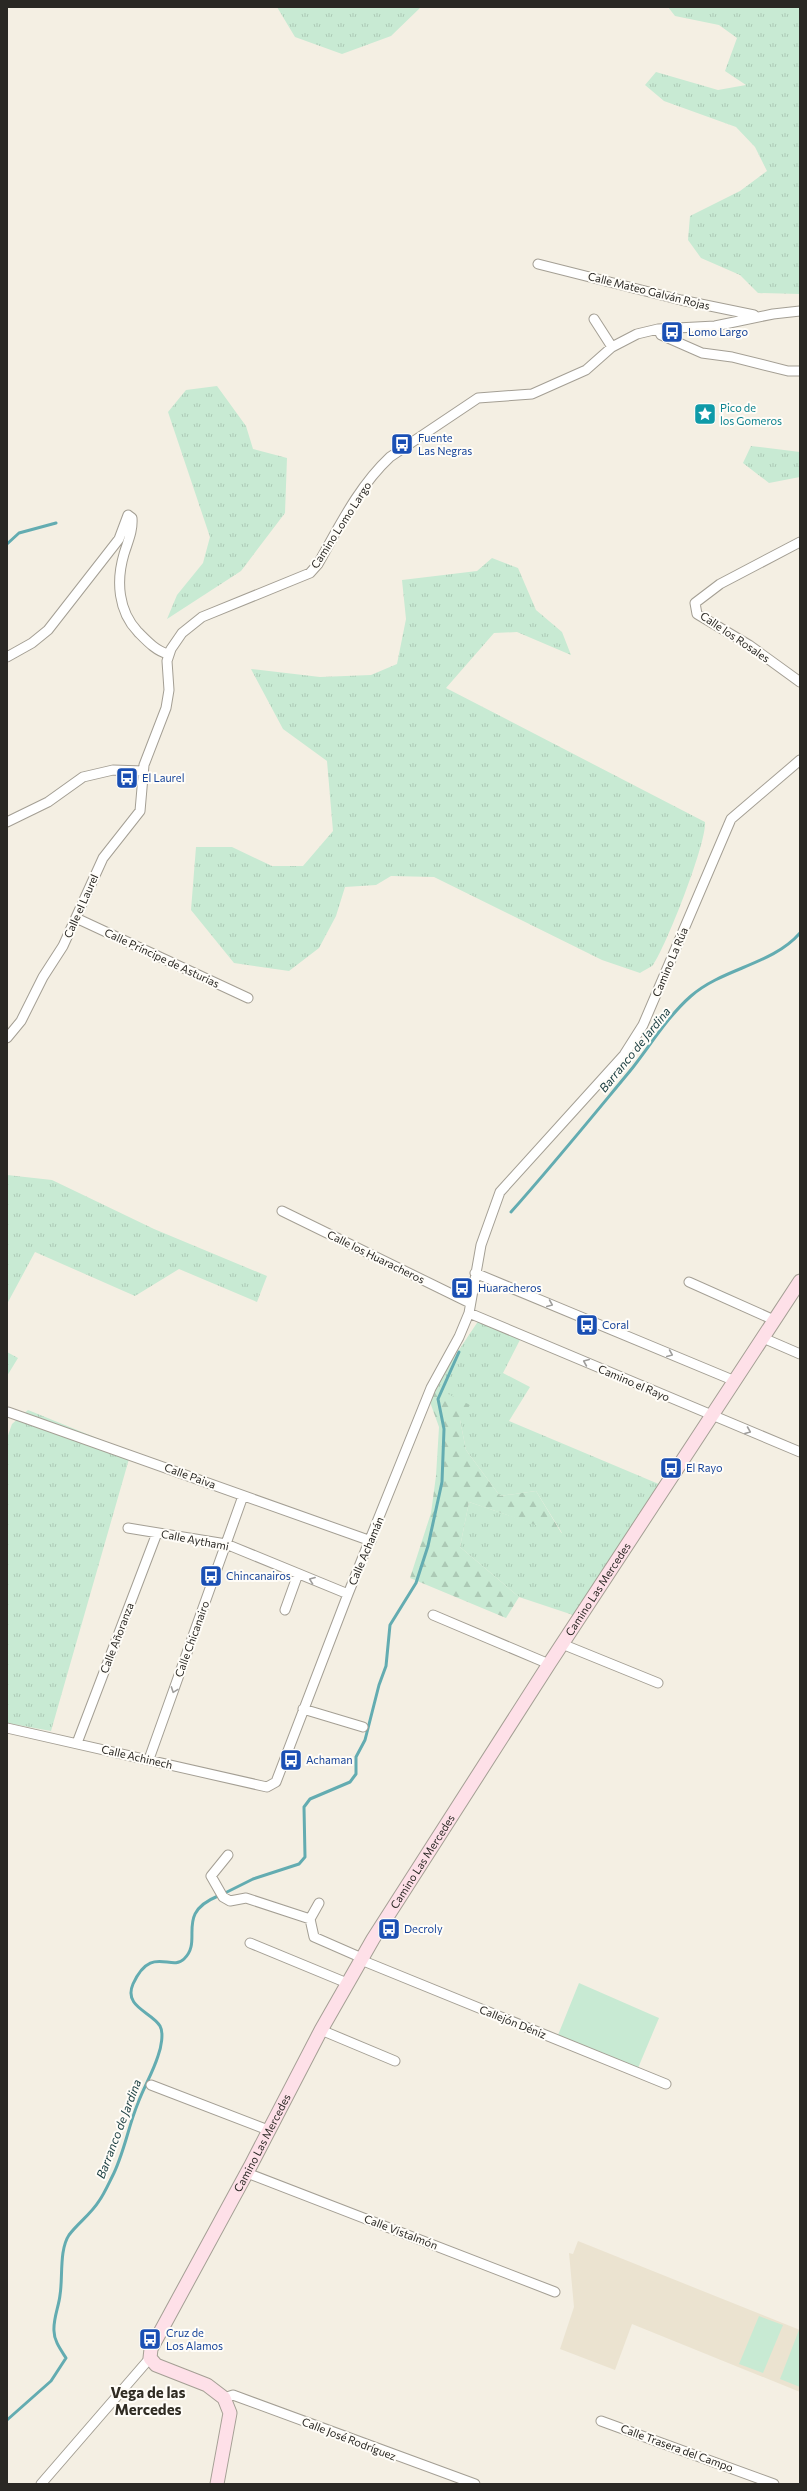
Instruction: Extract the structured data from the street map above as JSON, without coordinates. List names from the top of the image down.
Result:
{
  "streets": {
    "main road": ["Camino Las Mercedes"],
    "street": [
      "Calle Mateo Galván Rojas",
      "Camino Lomo Largo",
      "Calle los Rosales",
      "Calle el Laurel",
      "Calle Príncipe de Asturias",
      "Camino La Rúa",
      "Calle los Huaracheros",
      "Camino el Rayo",
      "Calle Paiva",
      "Calle Aythami",
      "Calle Achamán",
      "Calle Añoranza",
      "Calle Chicanairo",
      "Calle Achinech",
      "Callejón Déniz",
      "Calle Vistalmón",
      "Calle José Rodríguez",
      "Calle Trasera del Campo"
    ]
  },
  "crossings": [
    ["Calle Mateo Galván Rojas", "Camino Lomo Largo"],
    ["Calle el Laurel", "Calle Príncipe de Asturias"],
    ["Camino La Rúa", "Calle los Huaracheros"],
    ["Camino La Rúa", "Camino el Rayo"],
    ["Camino La Rúa", "Calle Achamán"],
    ["Camino el Rayo", "Calle Achamán"],
    ["Camino el Rayo", "Camino Las Mercedes"],
    ["Calle Paiva", "Calle Achamán"],
    ["Calle Paiva", "Calle Chicanairo"],
    ["Calle Aythami", "Calle Achamán"],
    ["Calle Aythami", "Calle Añoranza"],
    ["Calle Aythami", "Calle Chicanairo"],
    ["Calle Achamán", "Calle Achinech"],
    ["Camino Las Mercedes", "Callejón Déniz"],
    ["Camino Las Mercedes", "Calle Vistalmón"],
    ["Calle Añoranza", "Calle Achinech"],
    ["Calle Chicanairo", "Calle Achinech"]
  ],
  "one_way": ["Calle Chicanairo"],
  "districts": ["Vega de las Mercedes"],
  "water": ["Barranco de Jardina"],
  "places": {
    "bus stop": [
      "Lomo Largo",
      "Fuente Las Negras",
      "El Laurel",
      "Huaracheros",
      "Coral",
      "El Rayo",
      "Chincanairos",
      "Achaman",
      "Decroly",
      "Cruz de Los Alamos"
    ],
    "place": ["Pico de los Gomeros"]
  }
}
